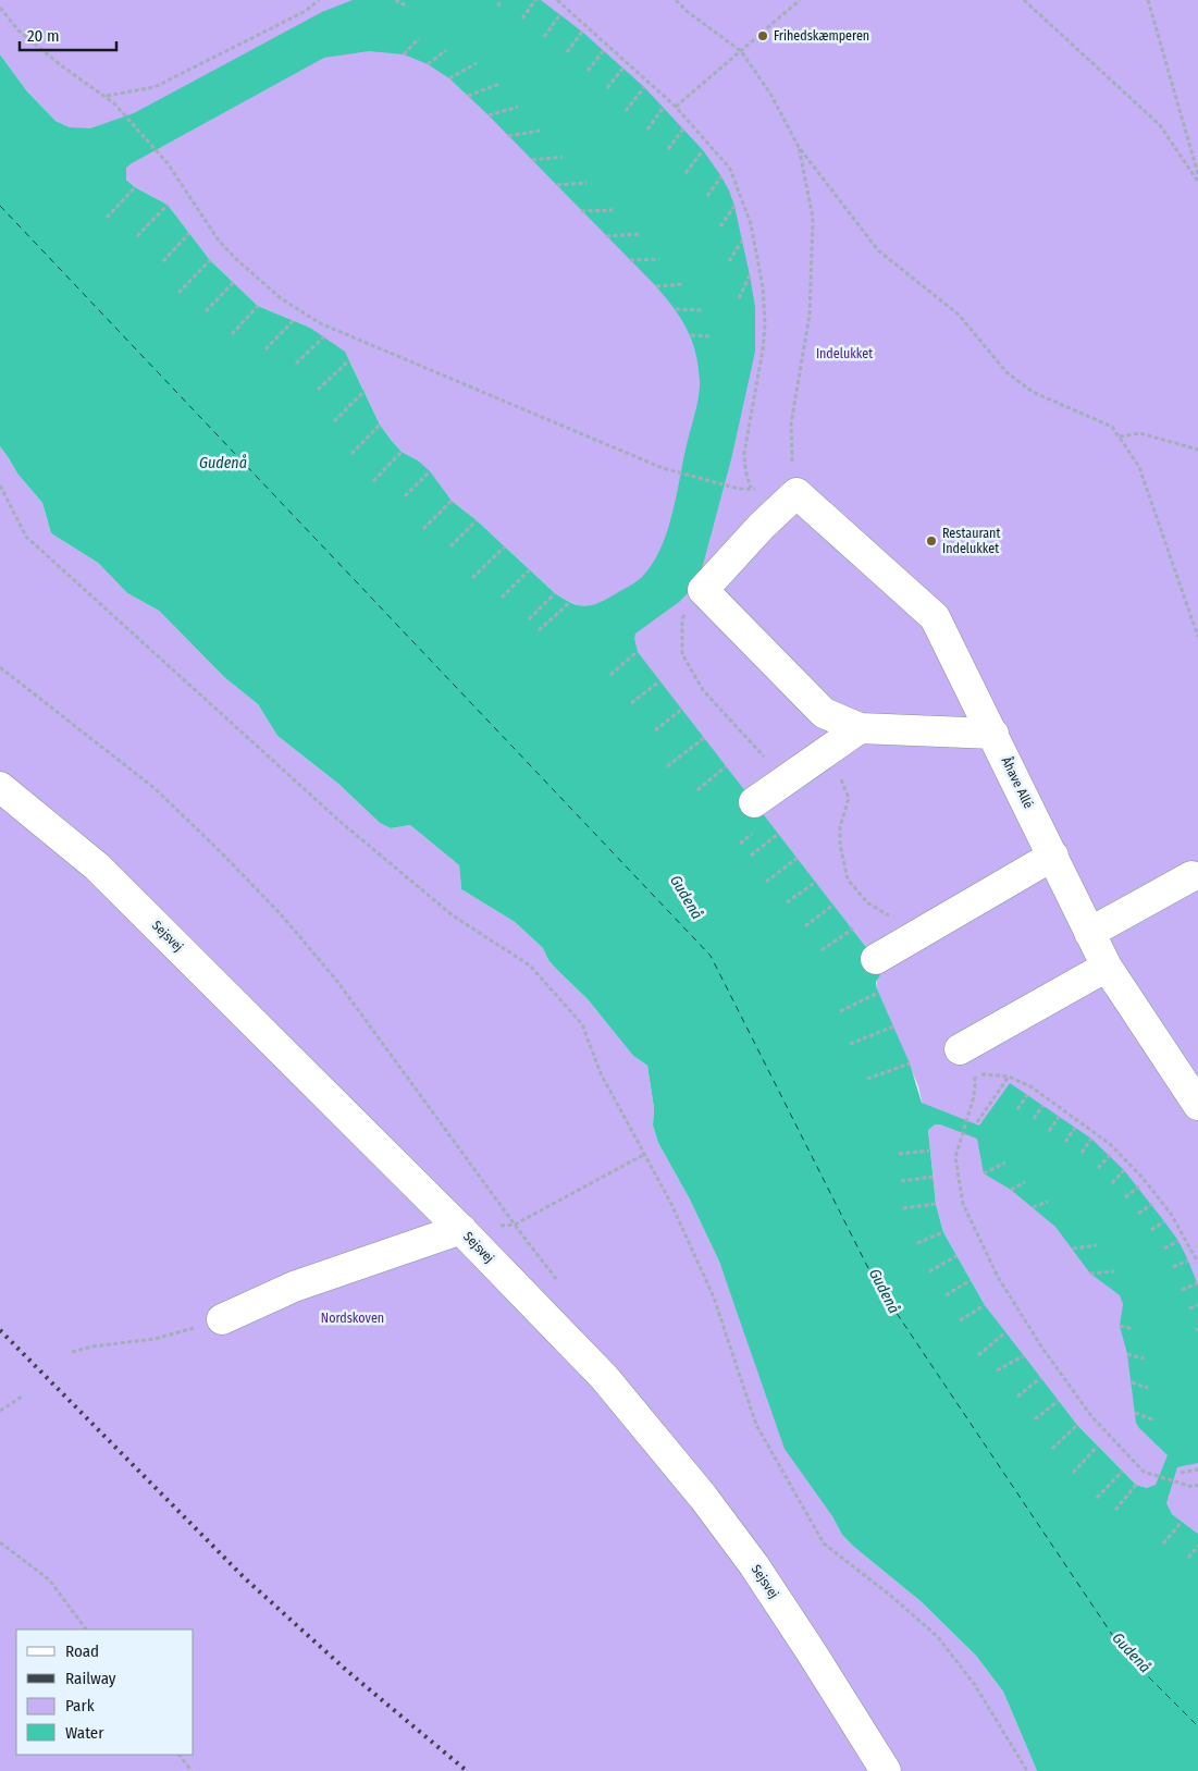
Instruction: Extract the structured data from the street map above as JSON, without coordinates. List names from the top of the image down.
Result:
{
  "streets": {
    "street": ["Åhave Allé", "Sejsvej"]
  },
  "water": ["Gudenå"],
  "parks": ["Indelukket", "Nordskoven"],
  "places": ["Frihedskæmperen", "Restaurant Indelukket"],
  "legend": [
    "Road",
    "Railway",
    "Park",
    "Water"
  ],
  "scale_bar": "20 m"
}
